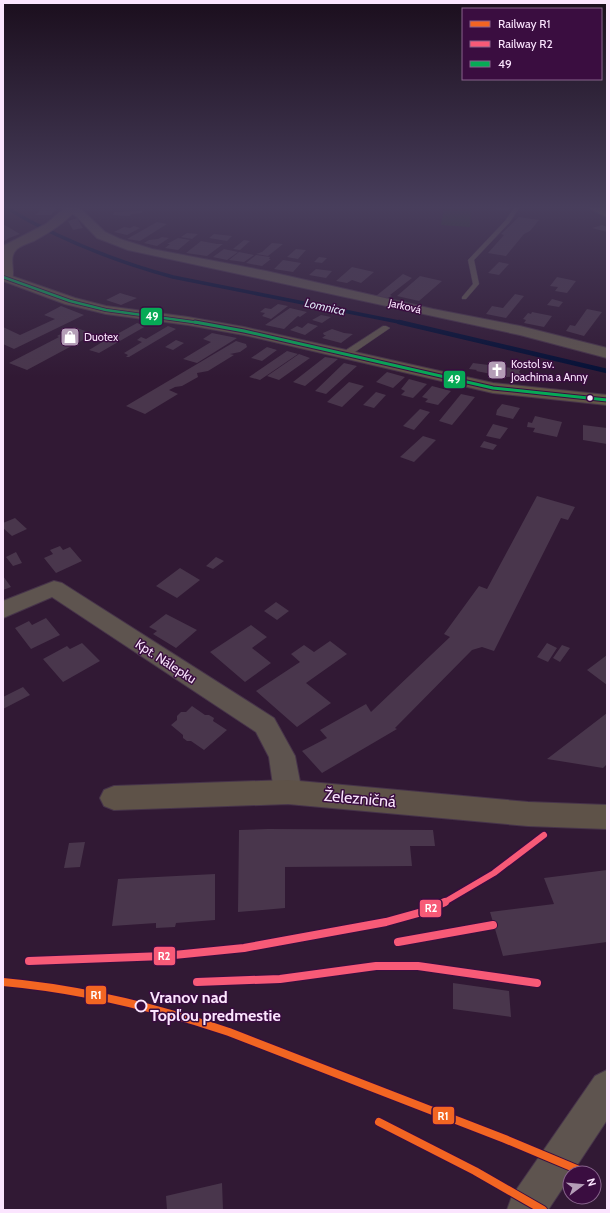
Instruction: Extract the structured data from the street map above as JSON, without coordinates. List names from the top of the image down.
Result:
{
  "streets": {
    "street": ["Jarková", "Kpt. Nálepku", "Železničná"]
  },
  "crossings": [
    ["Kpt. Nálepku", "Železničná"]
  ],
  "water": ["Lomnica"],
  "places": {
    "shop": ["Duotex"],
    "church": ["Kostol sv. Joachima a Anny"],
    "other": ["Vranov nad Topľou predmestie"]
  },
  "lines": ["transit line 49", "rail line R2", "rail line R1"],
  "legend": ["Railway R1", "Railway R2", "49"],
  "north": "right"
}
